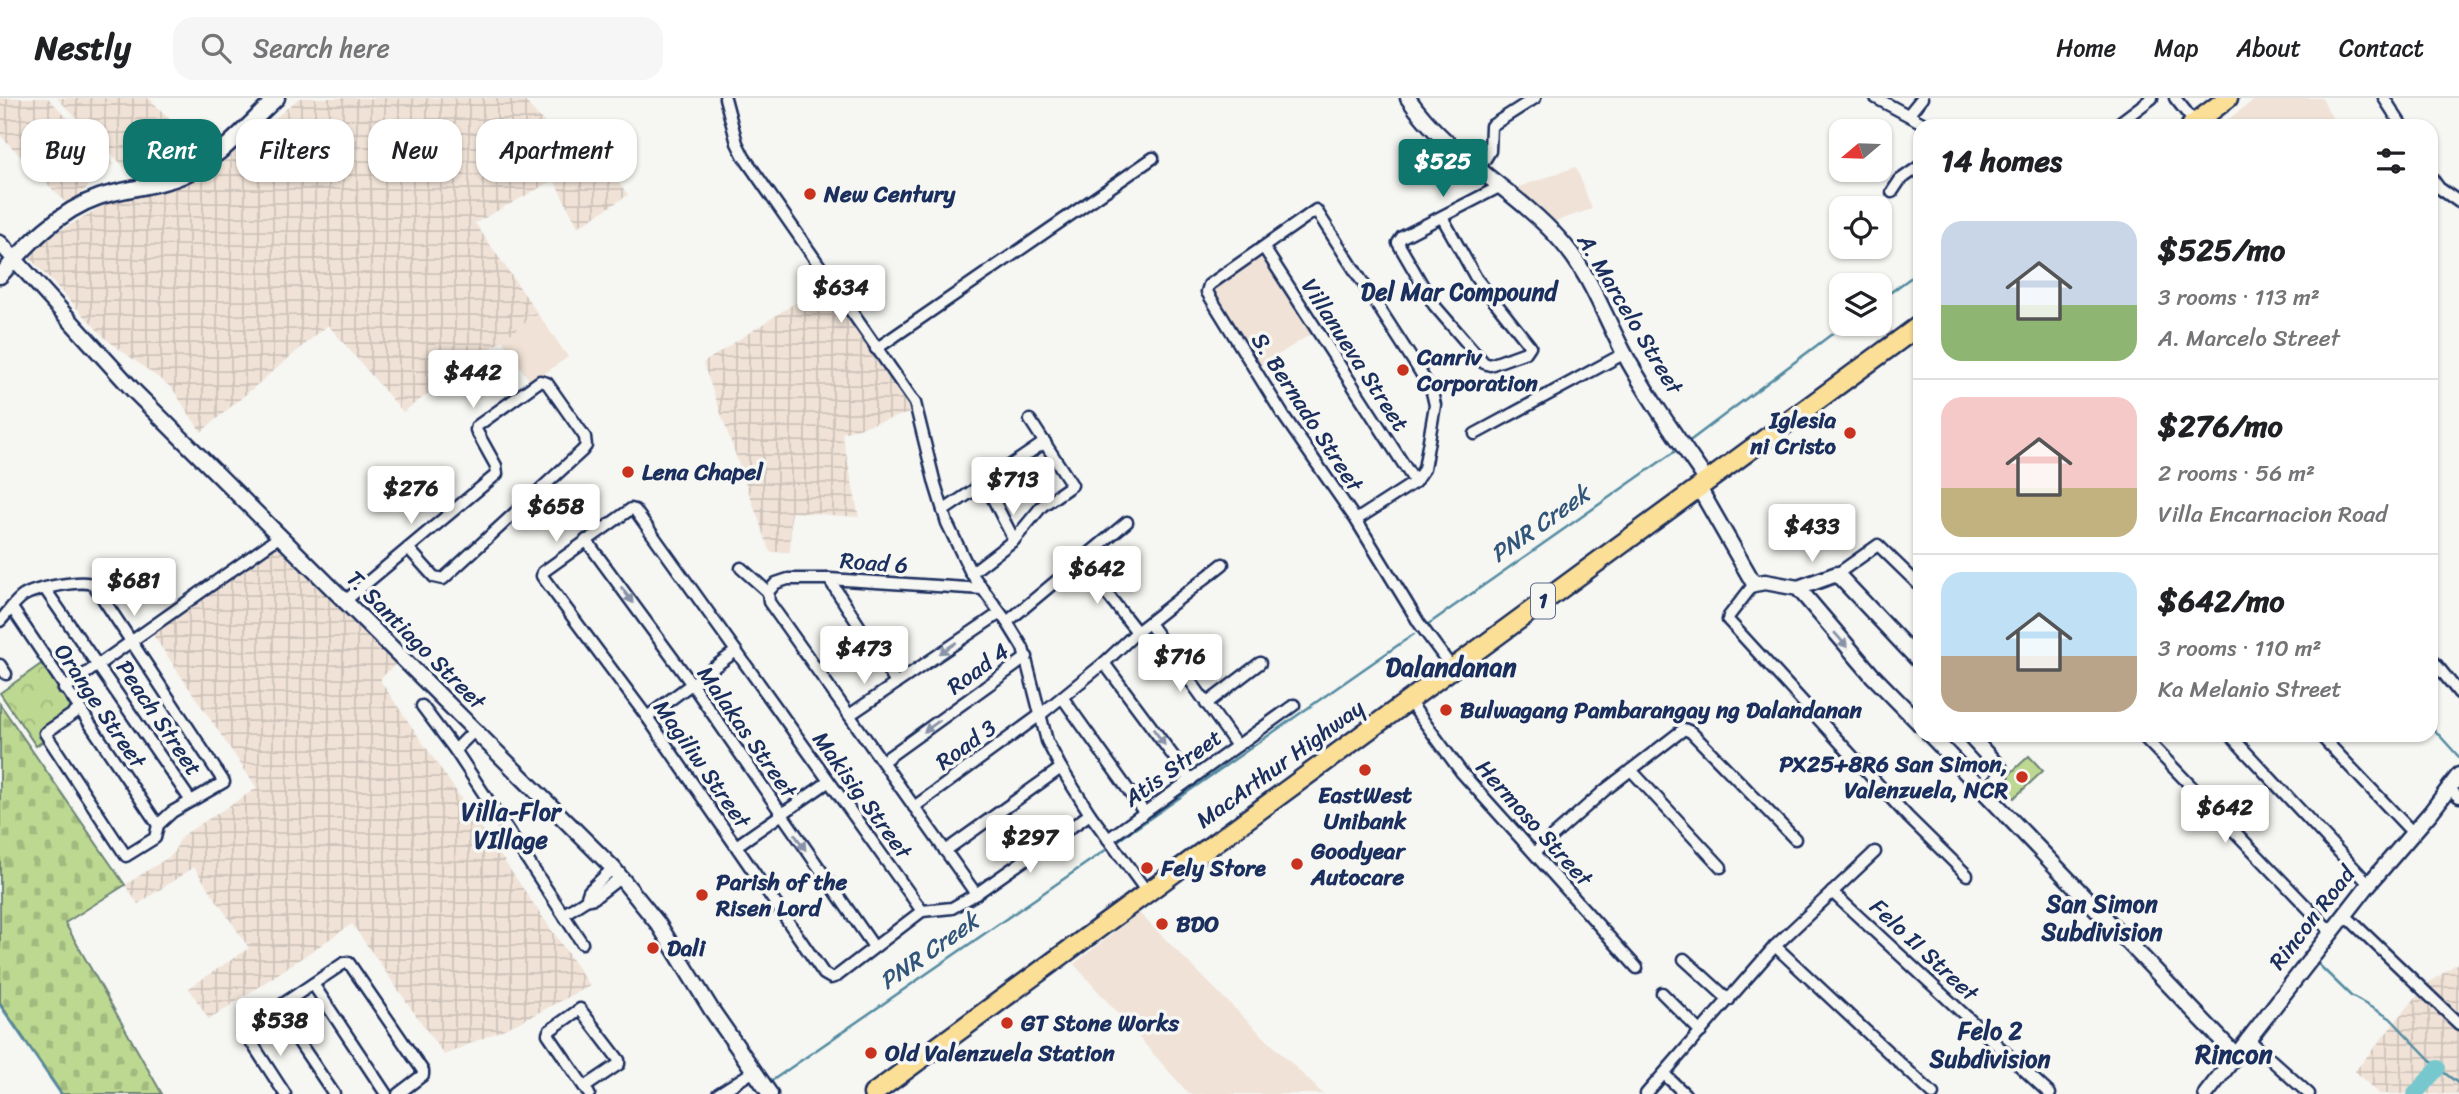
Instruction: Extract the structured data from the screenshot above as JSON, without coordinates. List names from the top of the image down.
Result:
{
  "streets": {
    "highway": ["1", "MacArthur Highway"],
    "street": [
      "A. Marcelo Street",
      "Villanueva Street",
      "S. Bernado Street",
      "Road 6",
      "T. Santiago Street",
      "Road 4",
      "Orange Street",
      "Peach Street",
      "Malakas Street",
      "Road 3",
      "Magiliw Street",
      "Atis Street",
      "Makisig Street",
      "Hermoso Street",
      "Rincon Road",
      "Felo II Street"
    ]
  },
  "crossings": [
    ["A. Marcelo Street", "MacArthur Highway"],
    ["Villanueva Street", "S. Bernado Street"],
    ["S. Bernado Street", "MacArthur Highway"],
    ["Malakas Street", "Magiliw Street"],
    ["Malakas Street", "Makisig Street"],
    ["Magiliw Street", "Makisig Street"],
    ["MacArthur Highway", "Hermoso Street"]
  ],
  "one_way": ["Malakas Street"],
  "districts": [
    "Del Mar Compound",
    "Dalandanan",
    "Villa-Flor VIllage",
    "San Simon Subdivision",
    "Felo 2 Subdivision",
    "Rincon"
  ],
  "water": ["PNR Creek"],
  "places": [
    "New Century",
    "Canriv Corporation",
    "Iglesia ni Cristo",
    "Lena Chapel",
    "Bulwagang Pambarangay ng Dalandanan",
    "EastWest Unibank",
    "PX25+8R6 San Simon, Valenzuela, NCR",
    "Goodyear Autocare",
    "Fely Store",
    "Parish of the Risen Lord",
    "BDO",
    "Dali",
    "GT Stone Works",
    "Old Valenzuela Station"
  ],
  "north": "left",
  "page": {
    "header": "Nestly",
    "search": "Search here",
    "nav": [
      "Home",
      "Map",
      "About",
      "Contact"
    ],
    "chip": [
      "Buy",
      "Rent",
      "Filters",
      "New",
      "Apartment"
    ],
    "heading": "14 homes",
    "price": [
      "$525",
      "$634",
      "$442",
      "$713",
      "$276",
      "$658",
      "$433",
      "$642",
      "$681",
      "$473",
      "$716",
      "$642",
      "$297",
      "$538"
    ],
    "list": [
      {
        "name": "$525/mo",
        "note": "3 rooms · 113 m² · A. Marcelo Street"
      },
      {
        "name": "$276/mo",
        "note": "2 rooms · 56 m² · Villa Encarnacion Road"
      },
      {
        "name": "$642/mo",
        "note": "3 rooms · 110 m² · Ka Melanio Street"
      }
    ]
  }
}
